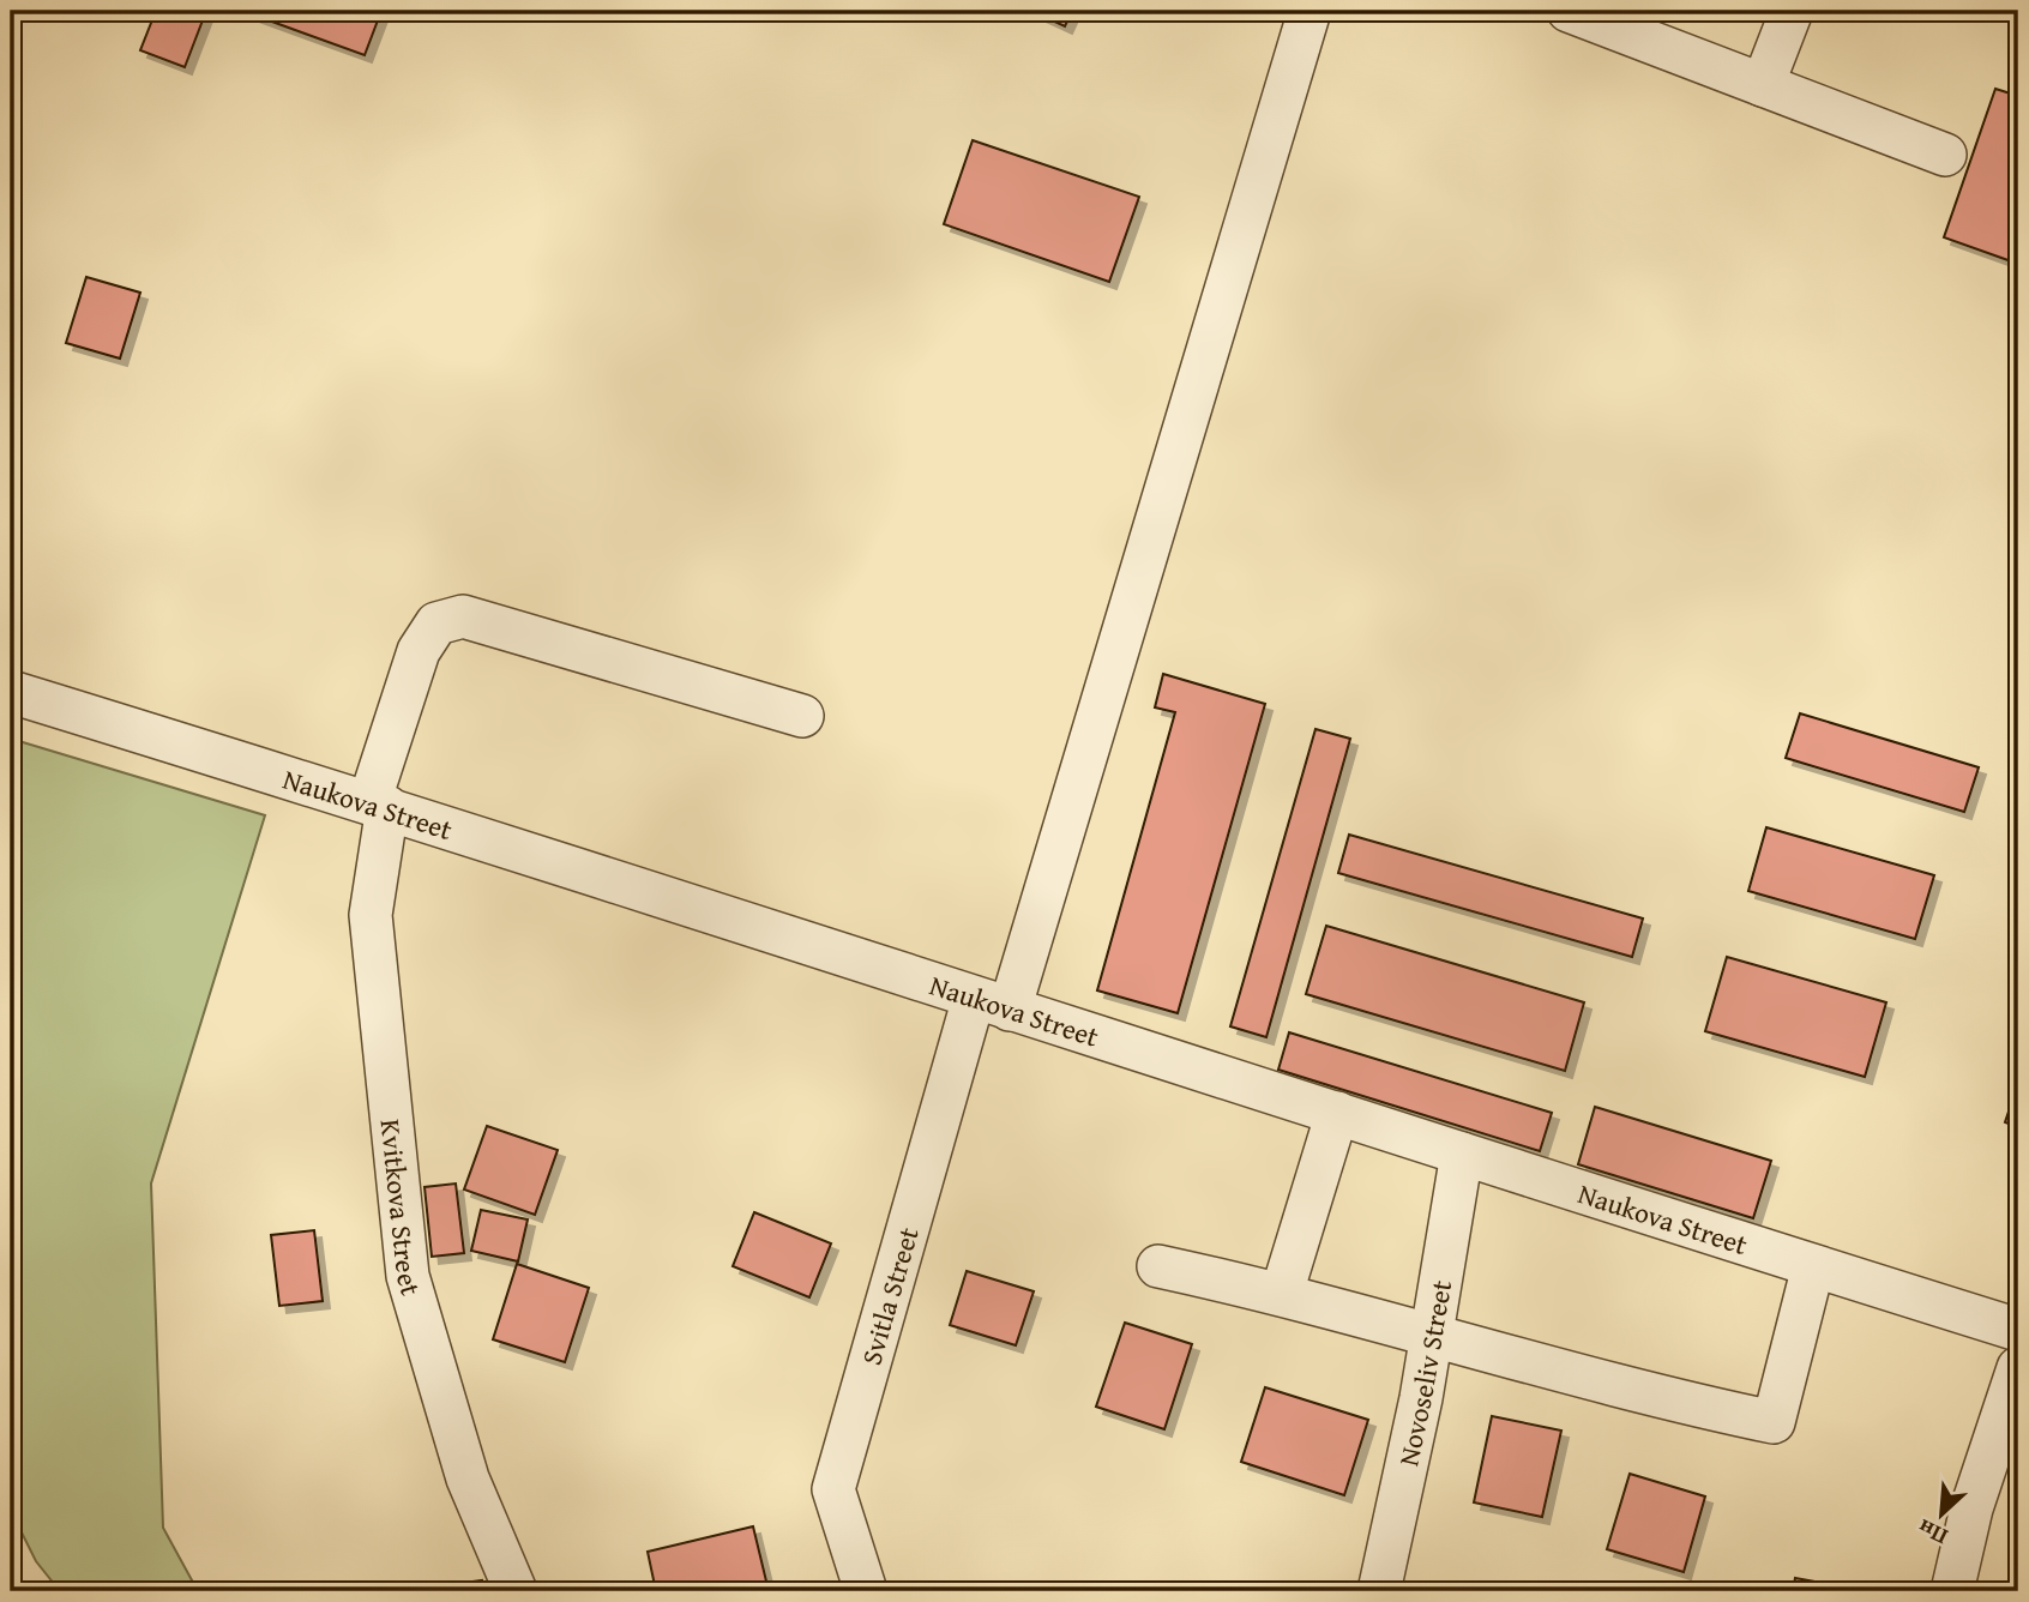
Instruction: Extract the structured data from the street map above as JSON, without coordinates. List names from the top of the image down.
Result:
{
  "streets": {
    "street": [
      "Naukova Street",
      "Kvitkova Street",
      "Svitla Street",
      "Novoseliv Street"
    ]
  },
  "crossings": [
    ["Naukova Street", "Kvitkova Street"],
    ["Naukova Street", "Svitla Street"],
    ["Naukova Street", "Novoseliv Street"]
  ],
  "north": "bottom left"
}
